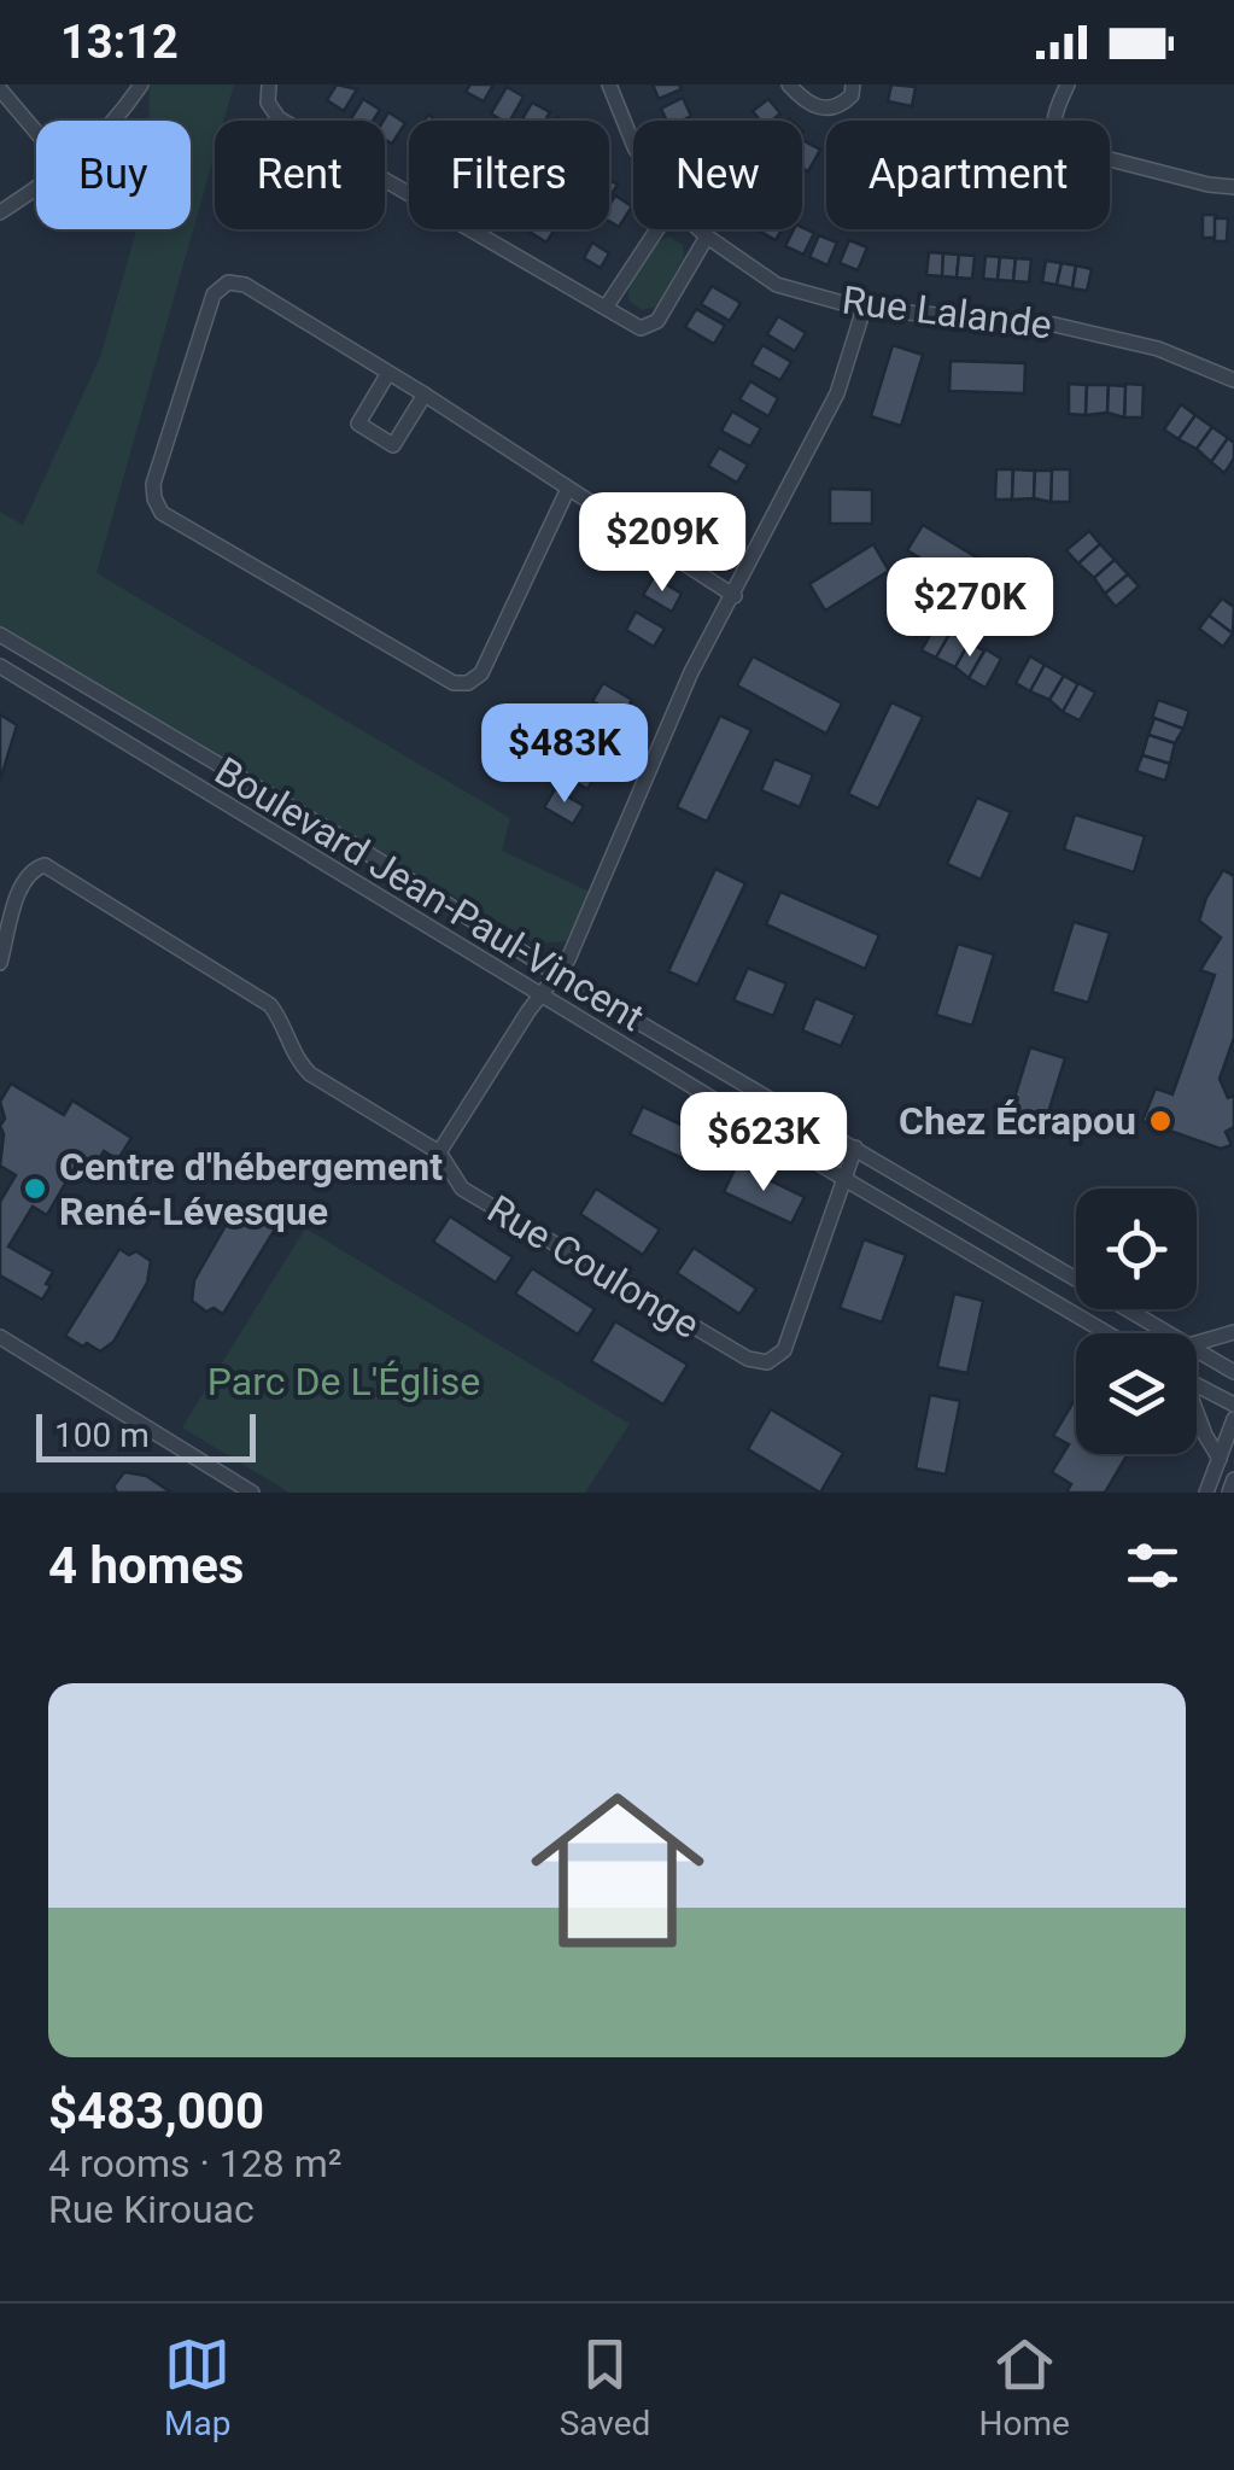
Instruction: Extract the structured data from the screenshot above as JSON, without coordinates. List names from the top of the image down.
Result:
{
  "streets": {
    "street": ["Rue Lalande", "Boulevard Jean-Paul-Vincent", "Rue Coulonge"]
  },
  "crossings": [
    ["Boulevard Jean-Paul-Vincent", "Rue Coulonge"]
  ],
  "parks": ["Parc De L'Église"],
  "places": ["Chez Écrapou", "Centre d'hébergement René-Lévesque"],
  "scale_bar": "100 m",
  "page": {
    "status": "13:12",
    "chip": [
      "Buy",
      "Rent",
      "Filters",
      "New",
      "Apartment"
    ],
    "price": [
      "$209K",
      "$270K",
      "$483K",
      "$623K"
    ],
    "scale": "100 m",
    "heading": "4 homes",
    "list": [
      {
        "name": "$483,000",
        "note": "4 rooms · 128 m² · Rue Kirouac"
      }
    ],
    "tabs": ["Map", "Saved", "Home"]
  }
}
